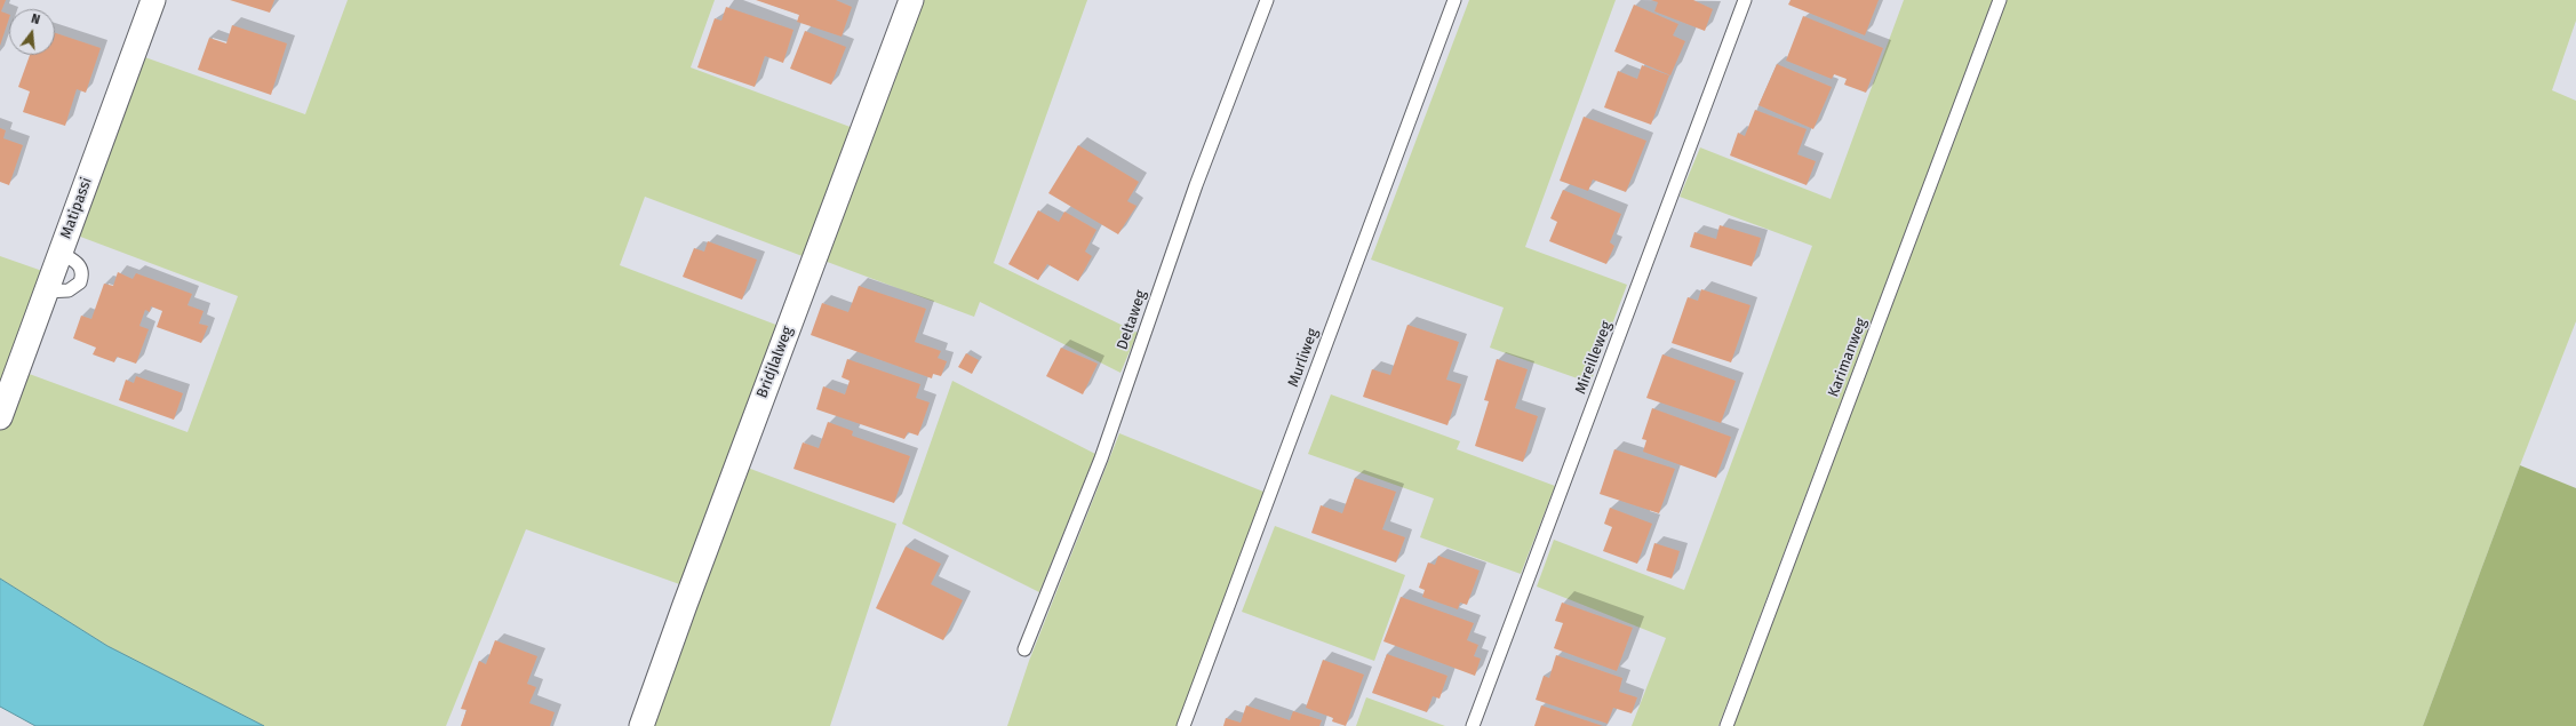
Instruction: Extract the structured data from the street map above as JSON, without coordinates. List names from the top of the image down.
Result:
{
  "streets": {
    "street": ["Matipassi", "Bridjlalweg"],
    "lane": [
      "Deltaweg",
      "Murliweg",
      "Mireilleweg",
      "Karimanweg"
    ]
  },
  "north": "top"
}
